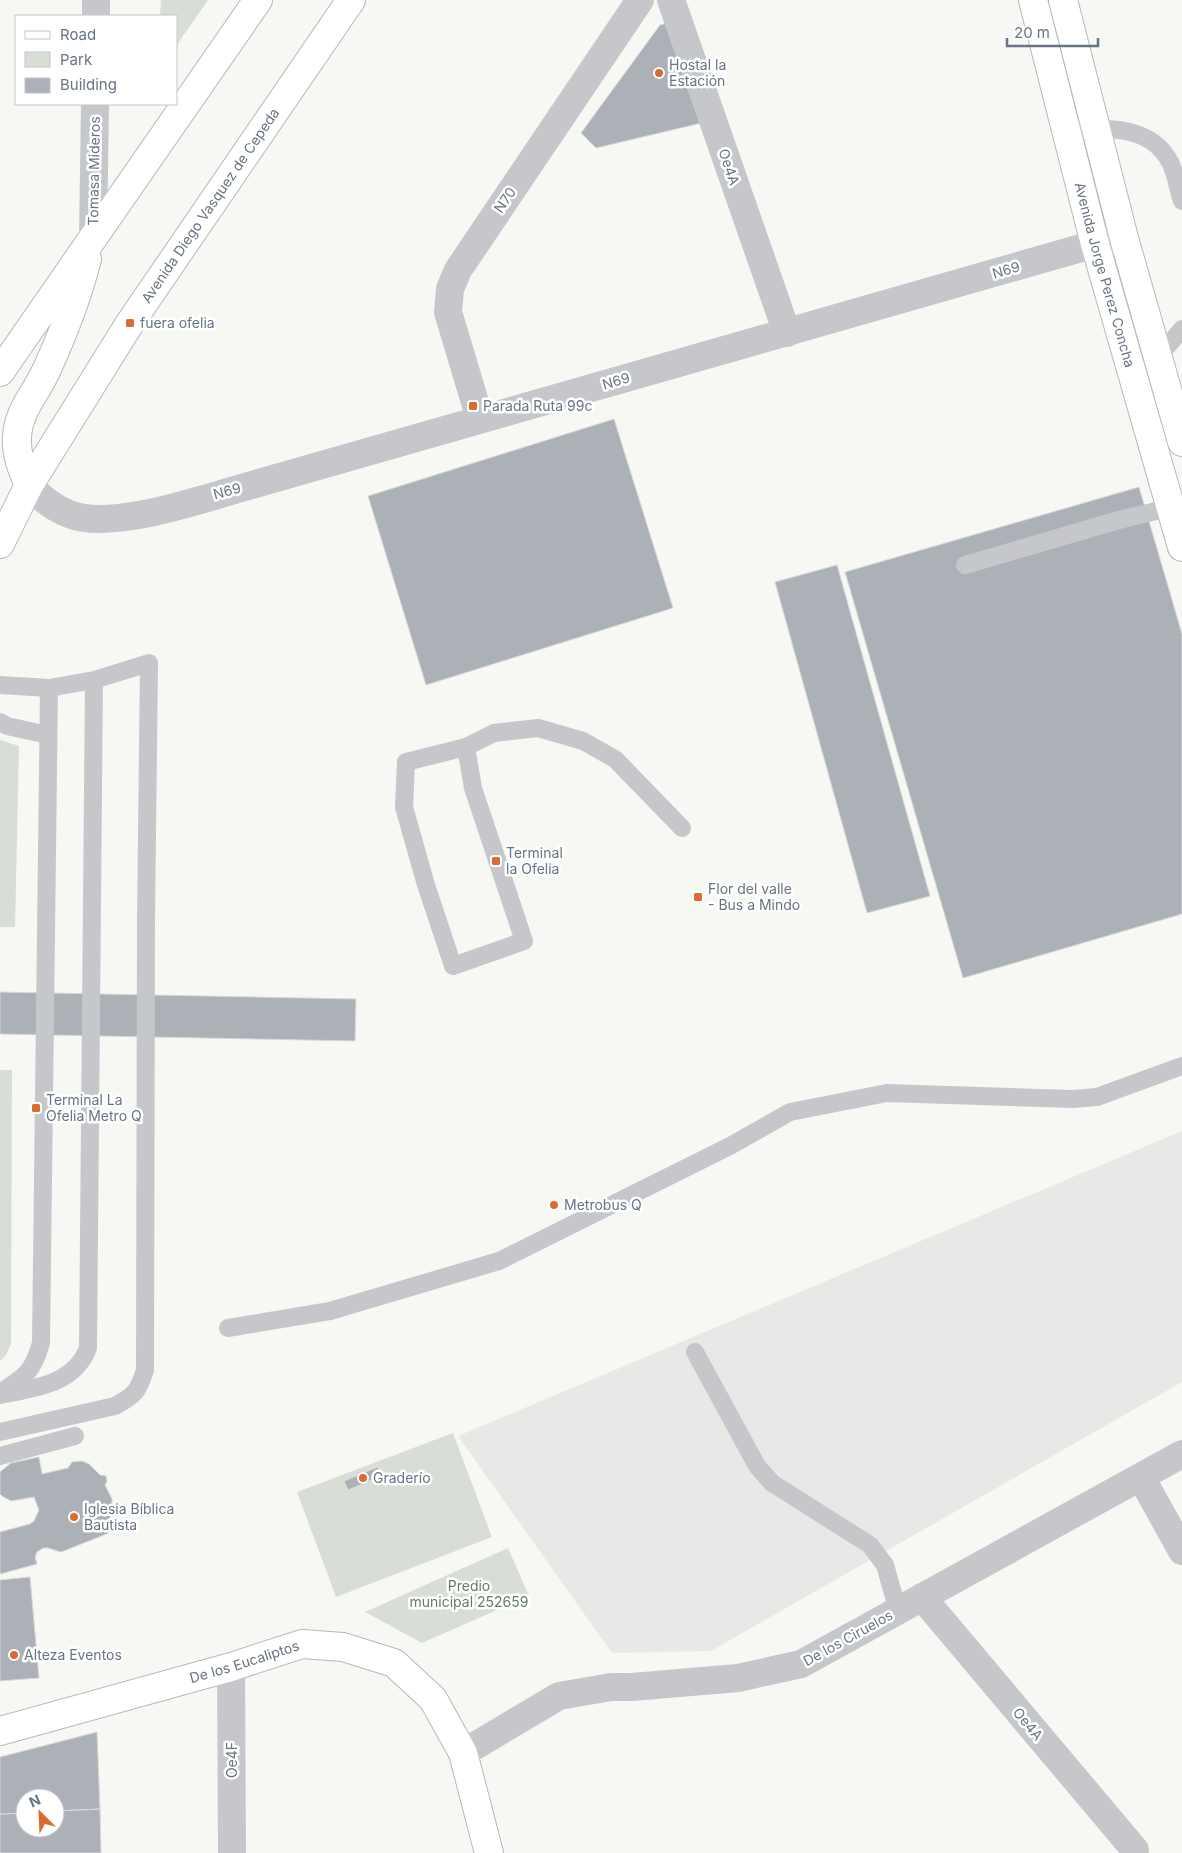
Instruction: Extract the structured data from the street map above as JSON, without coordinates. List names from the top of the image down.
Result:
{
  "streets": {
    "street": [
      "Oe4A",
      "Tomasa Mideros",
      "N70",
      "Avenida Diego Vasquez de Cepeda",
      "N69",
      "Avenida Jorge Perez Concha",
      "De los Ciruelos",
      "De los Eucaliptos",
      "Oe4F"
    ]
  },
  "crossings": [
    ["Oe4A", "N69"],
    ["Oe4A", "De los Ciruelos"],
    ["N70", "N69"],
    ["Avenida Diego Vasquez de Cepeda", "N69"],
    ["N69", "Avenida Jorge Perez Concha"],
    ["De los Ciruelos", "De los Eucaliptos"],
    ["De los Eucaliptos", "Oe4F"]
  ],
  "parks": ["Predio municipal 252659"],
  "places": {
    "other": [
      "Hostal la Estación",
      "Metrobus Q",
      "Graderío",
      "Iglesia Bíblica Bautista",
      "Alteza Eventos"
    ],
    "transit": [
      "fuera ofelia",
      "Parada Ruta 99c",
      "Terminal la Ofelia",
      "Flor del valle - Bus a Mindo",
      "Terminal La Ofelia Metro Q"
    ]
  },
  "legend": ["Road", "Park", "Building"],
  "scale_bar": "20 m",
  "north": "top left"
}
